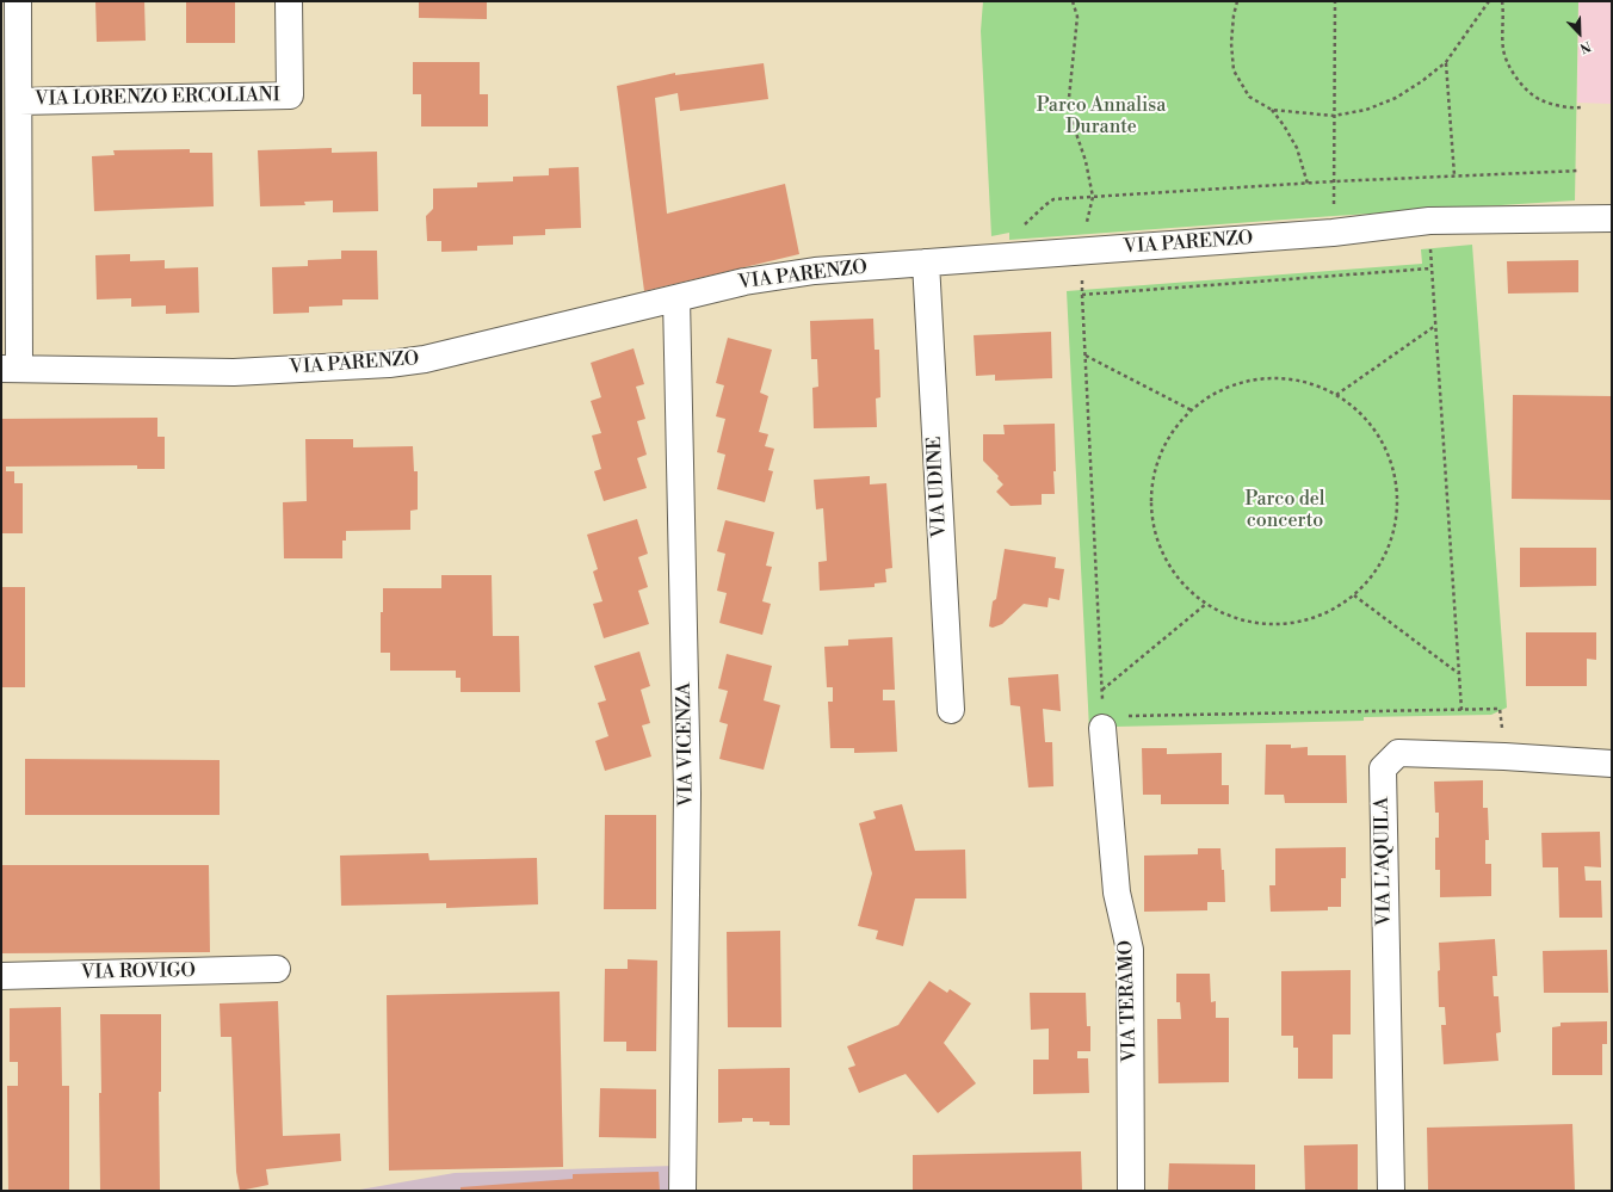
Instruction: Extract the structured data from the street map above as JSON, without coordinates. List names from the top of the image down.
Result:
{
  "streets": {
    "street": [
      "VIA LORENZO ERCOLIANI",
      "VIA PARENZO",
      "VIA UDINE",
      "VIA VICENZA",
      "VIA L'AQUILA",
      "VIA ROVIGO",
      "VIA TERAMO"
    ]
  },
  "crossings": [
    ["VIA LORENZO ERCOLIANI", "VIA PARENZO"],
    ["VIA PARENZO", "VIA UDINE"],
    ["VIA PARENZO", "VIA VICENZA"]
  ],
  "parks": ["Parco Annalisa Durante", "Parco del concerto"],
  "north": "bottom right"
}
